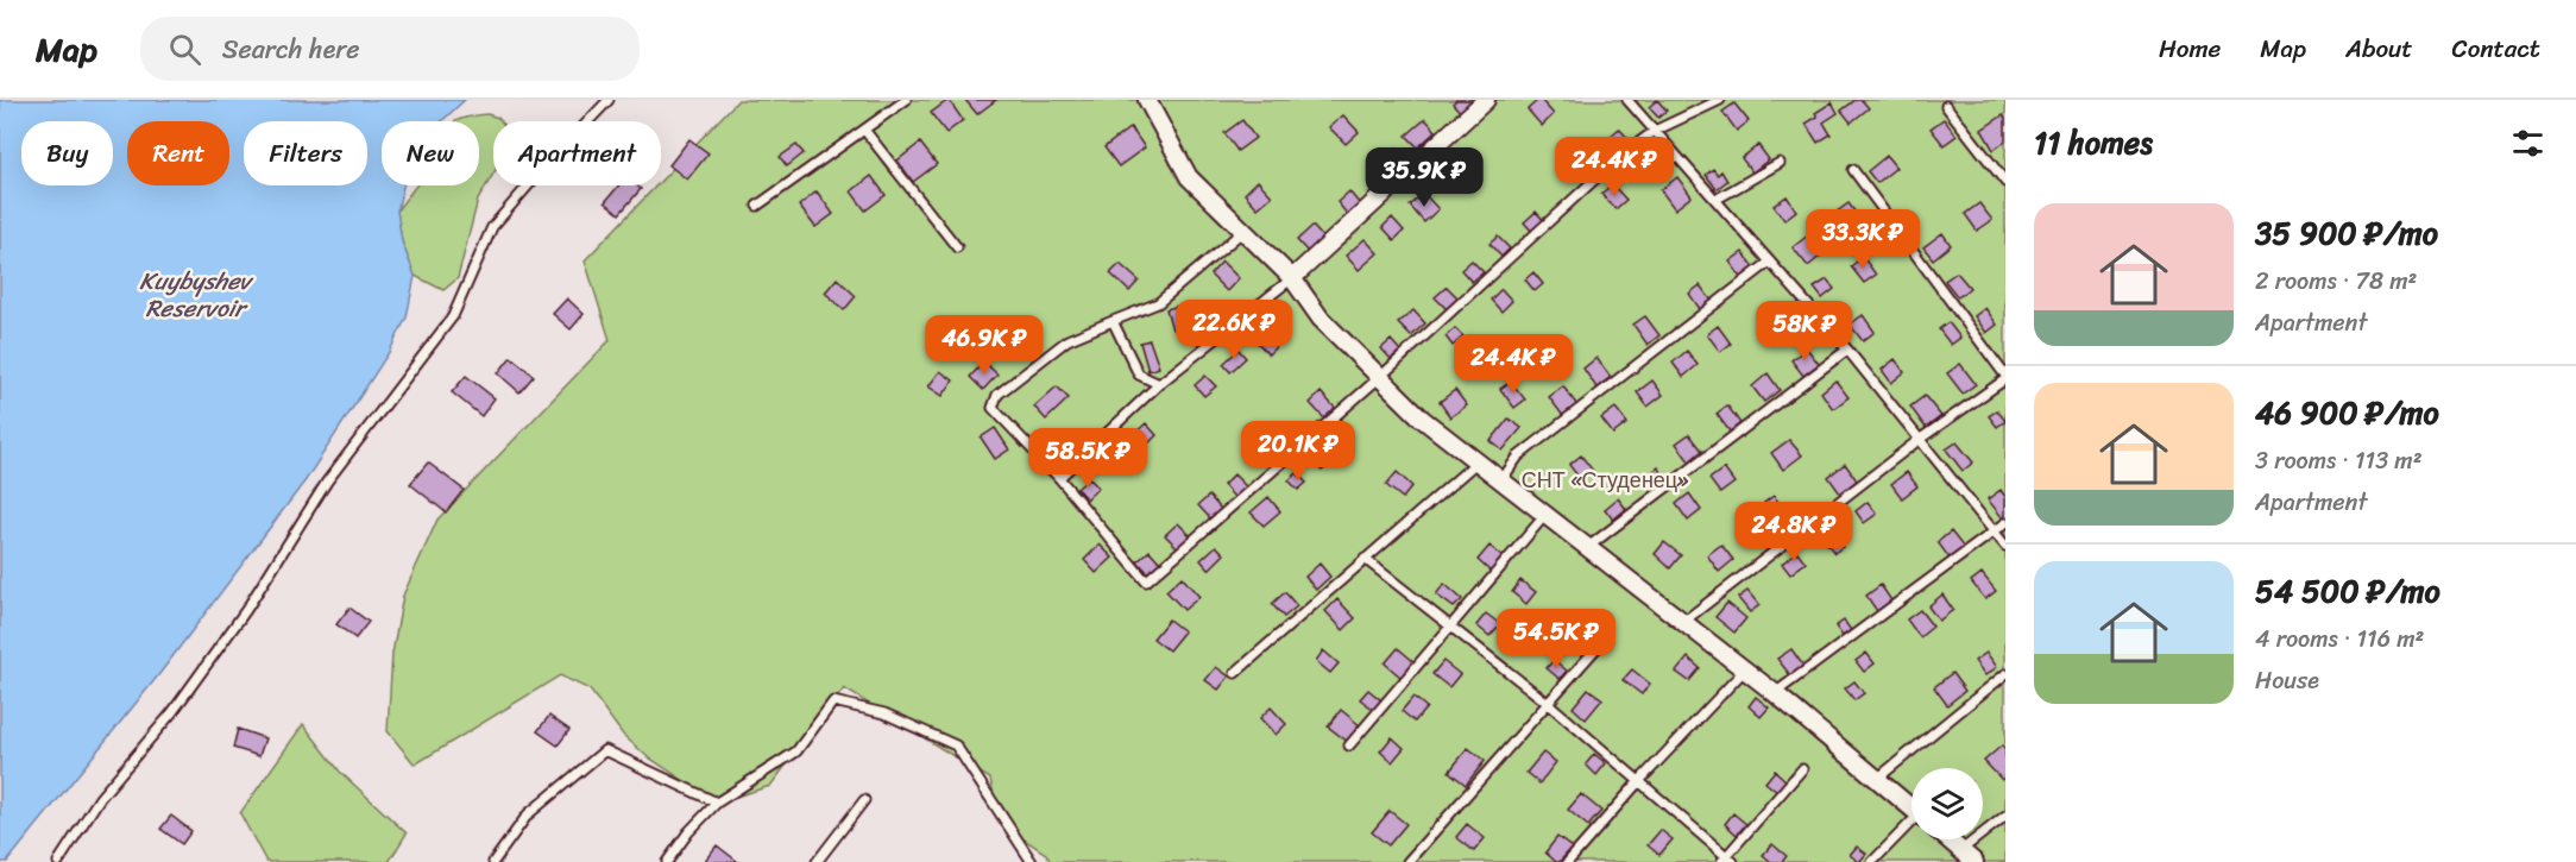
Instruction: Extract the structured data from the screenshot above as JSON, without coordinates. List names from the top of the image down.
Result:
{
  "water": ["Kuybyshev Reservoir"],
  "parks": ["СНТ «Студенец»"],
  "page": {
    "header": "Map",
    "search": "Search here",
    "nav": [
      "Home",
      "Map",
      "About",
      "Contact"
    ],
    "heading": "11 homes",
    "chip": [
      "Buy",
      "Rent",
      "Filters",
      "New",
      "Apartment"
    ],
    "price": [
      "24.4K ₽",
      "35.9K ₽",
      "33.3K ₽",
      "22.6K ₽",
      "58K ₽",
      "46.9K ₽",
      "24.4K ₽",
      "20.1K ₽",
      "58.5K ₽",
      "24.8K ₽",
      "54.5K ₽"
    ],
    "list": [
      {
        "name": "35 900 ₽/mo",
        "note": "2 rooms · 78 m² · Apartment"
      },
      {
        "name": "46 900 ₽/mo",
        "note": "3 rooms · 113 m² · Apartment"
      },
      {
        "name": "54 500 ₽/mo",
        "note": "4 rooms · 116 m² · House"
      }
    ]
  }
}
